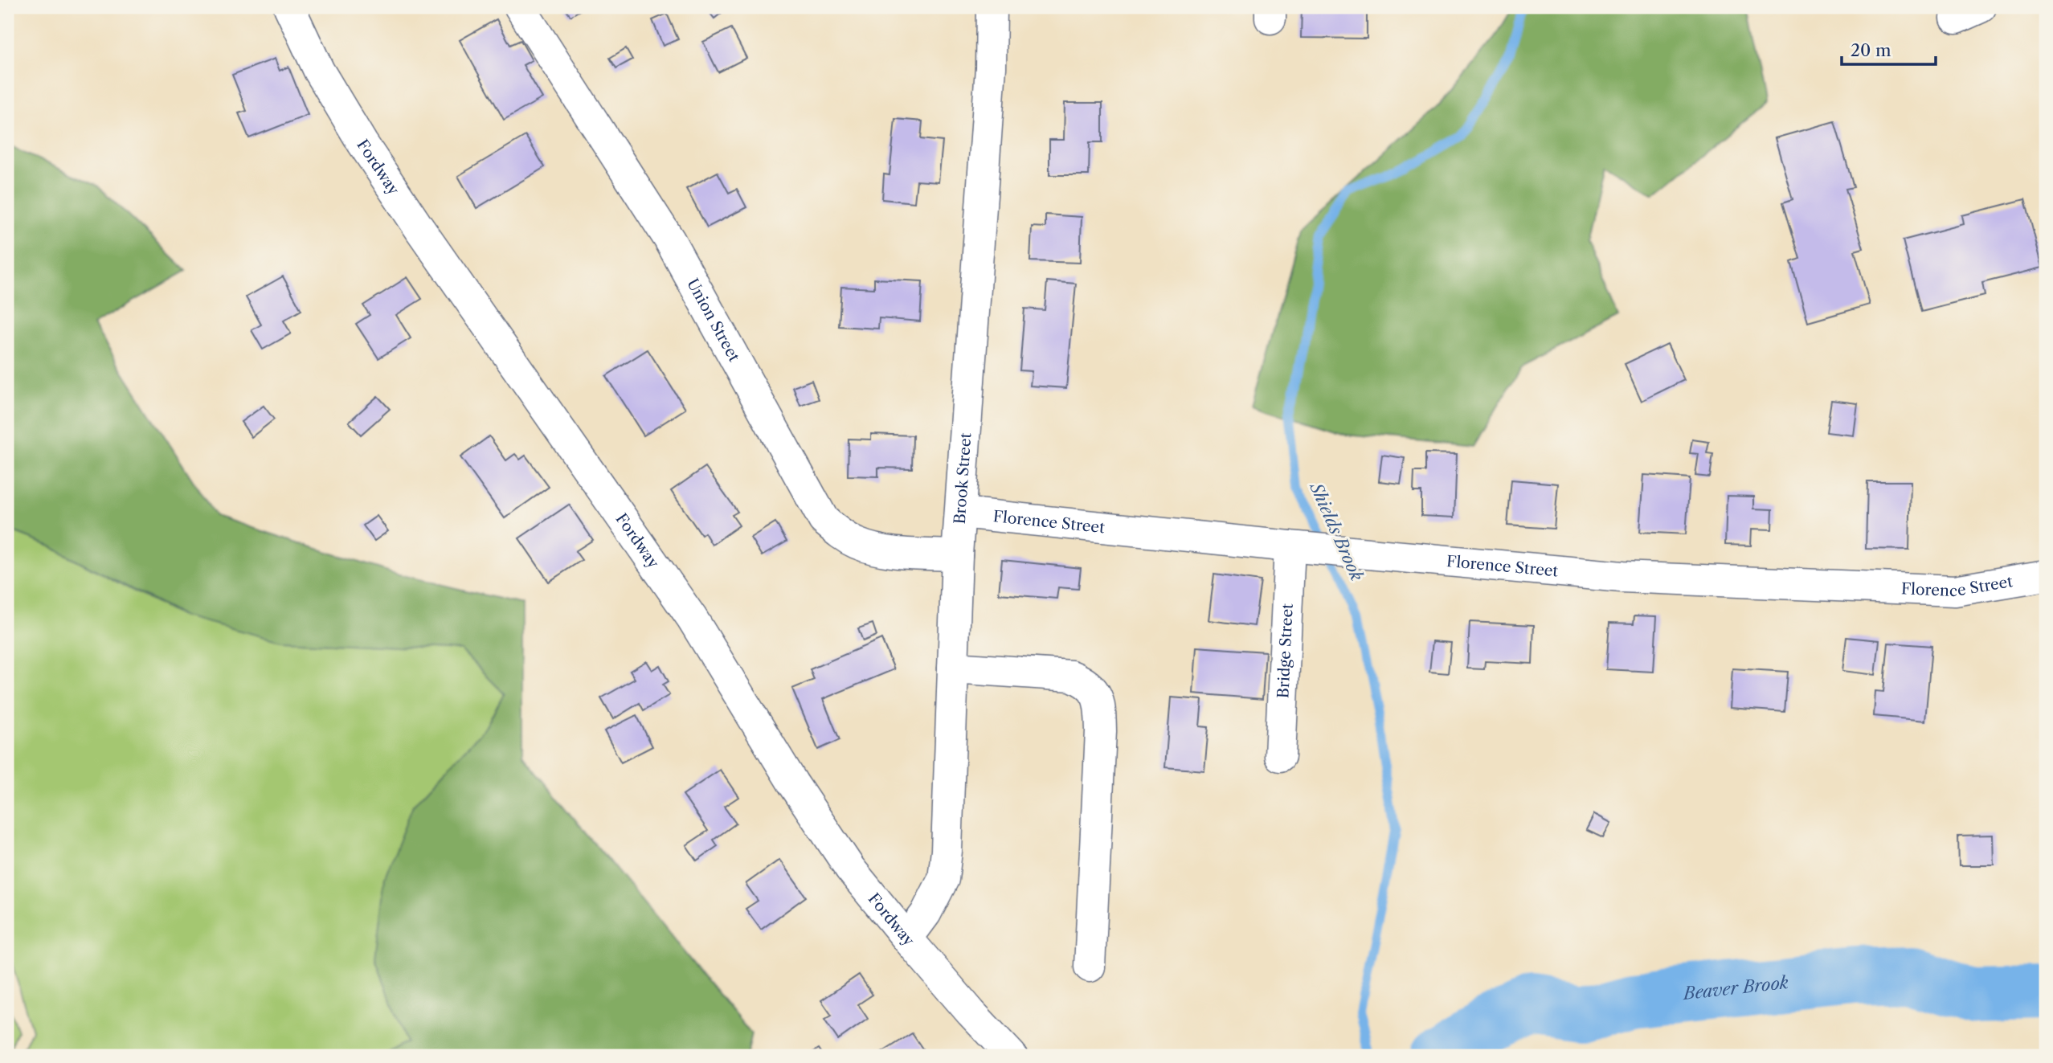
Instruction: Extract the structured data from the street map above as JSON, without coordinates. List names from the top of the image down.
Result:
{
  "streets": {
    "street": [
      "Fordway",
      "Union Street",
      "Brook Street",
      "Florence Street",
      "Bridge Street"
    ]
  },
  "crossings": [
    ["Fordway", "Brook Street"],
    ["Union Street", "Brook Street"],
    ["Brook Street", "Florence Street"],
    ["Florence Street", "Bridge Street"]
  ],
  "water": ["Shields Brook", "Beaver Brook"],
  "scale_bar": "20 m"
}
